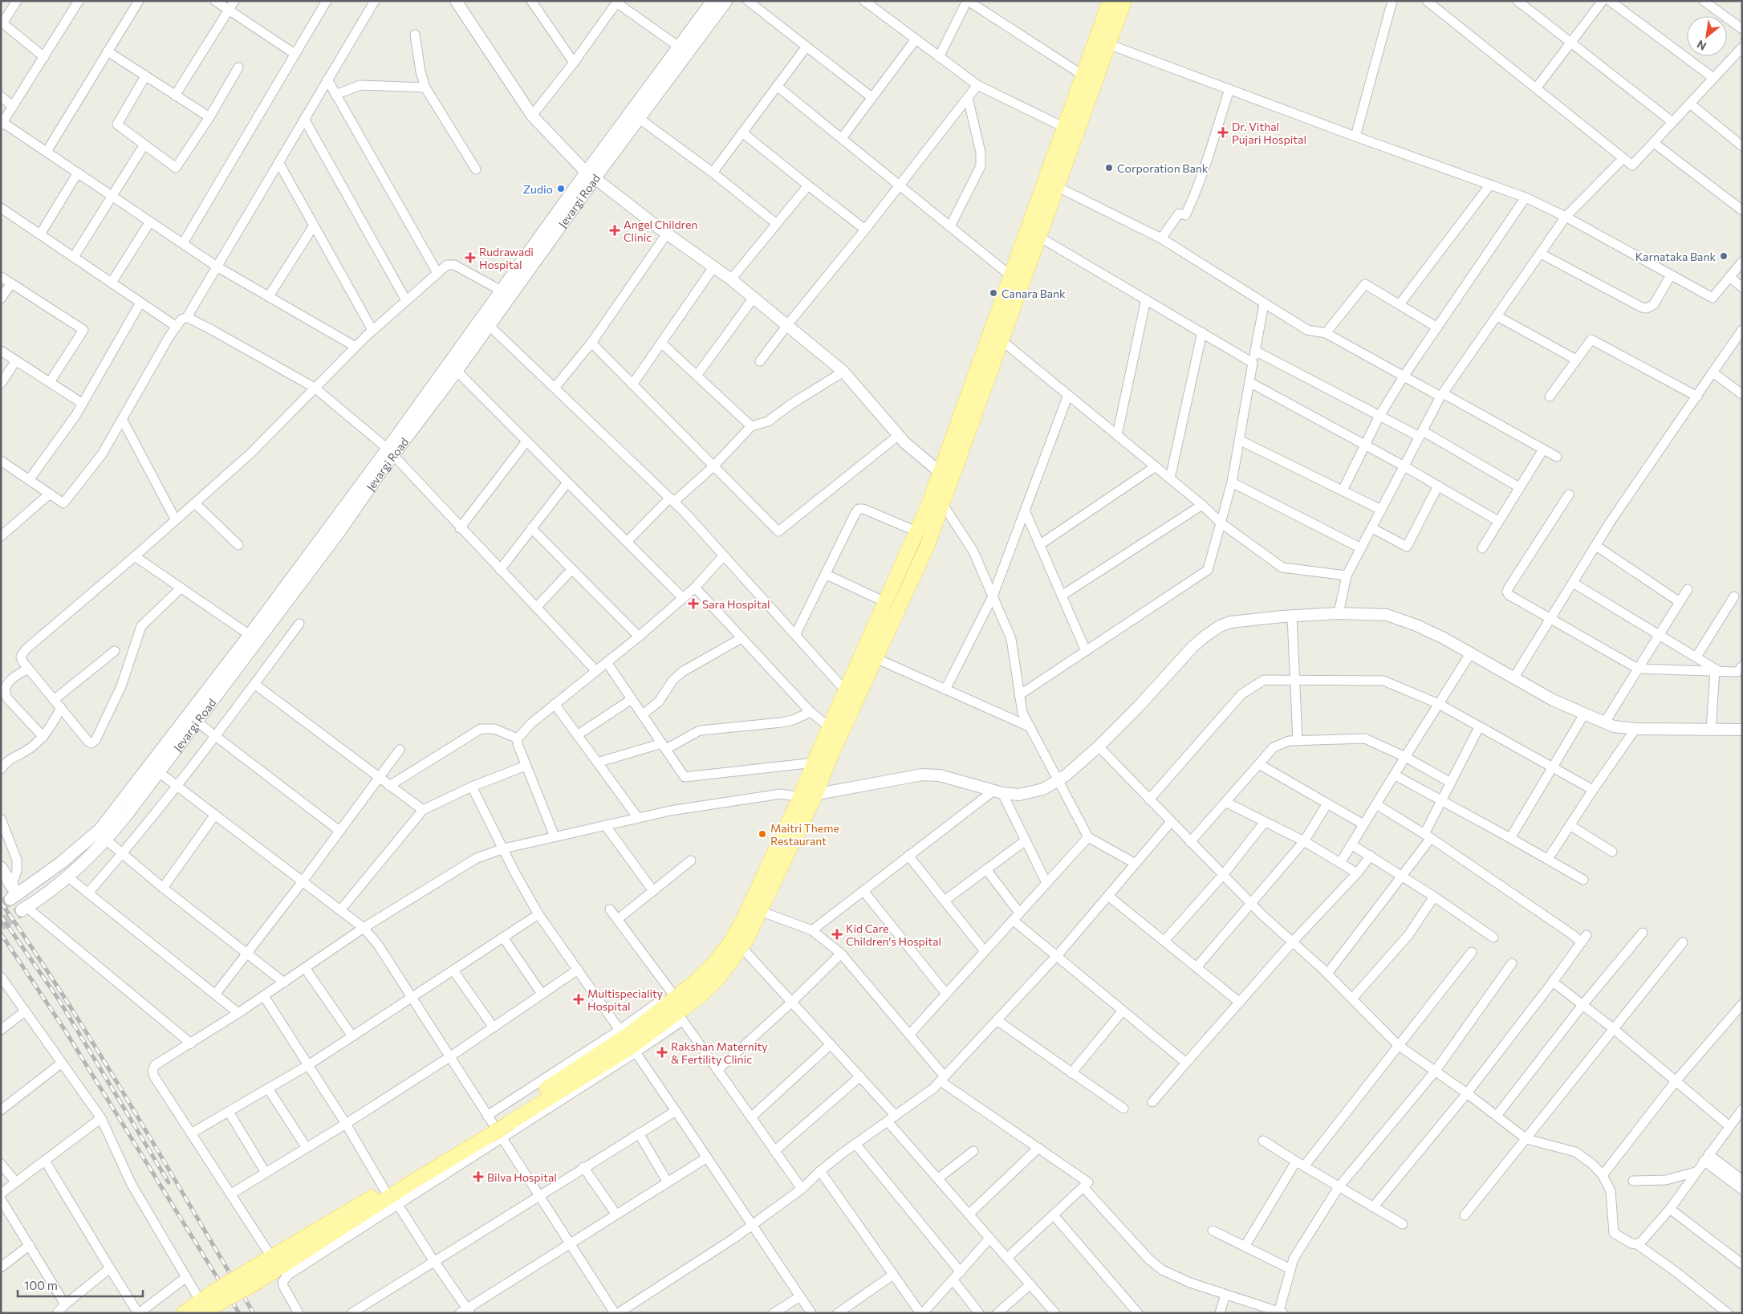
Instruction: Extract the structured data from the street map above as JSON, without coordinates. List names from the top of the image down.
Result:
{
  "streets": {
    "main road": ["Jevargi Road"]
  },
  "places": {
    "health": [
      "Dr. Vithal Pujari Hospital",
      "Angel Children Clinic",
      "Rudrawadi Hospital",
      "Sara Hospital",
      "Kid Care Children's Hospital",
      "Multispeciality Hospital",
      "Rakshan Maternity & Fertility Clinic",
      "Bilva Hospital"
    ],
    "other": [
      "Corporation Bank",
      "Zudio",
      "Karnataka Bank",
      "Canara Bank",
      "Maitri Theme Restaurant"
    ]
  },
  "scale_bar": "100 m",
  "north": "bottom left"
}
